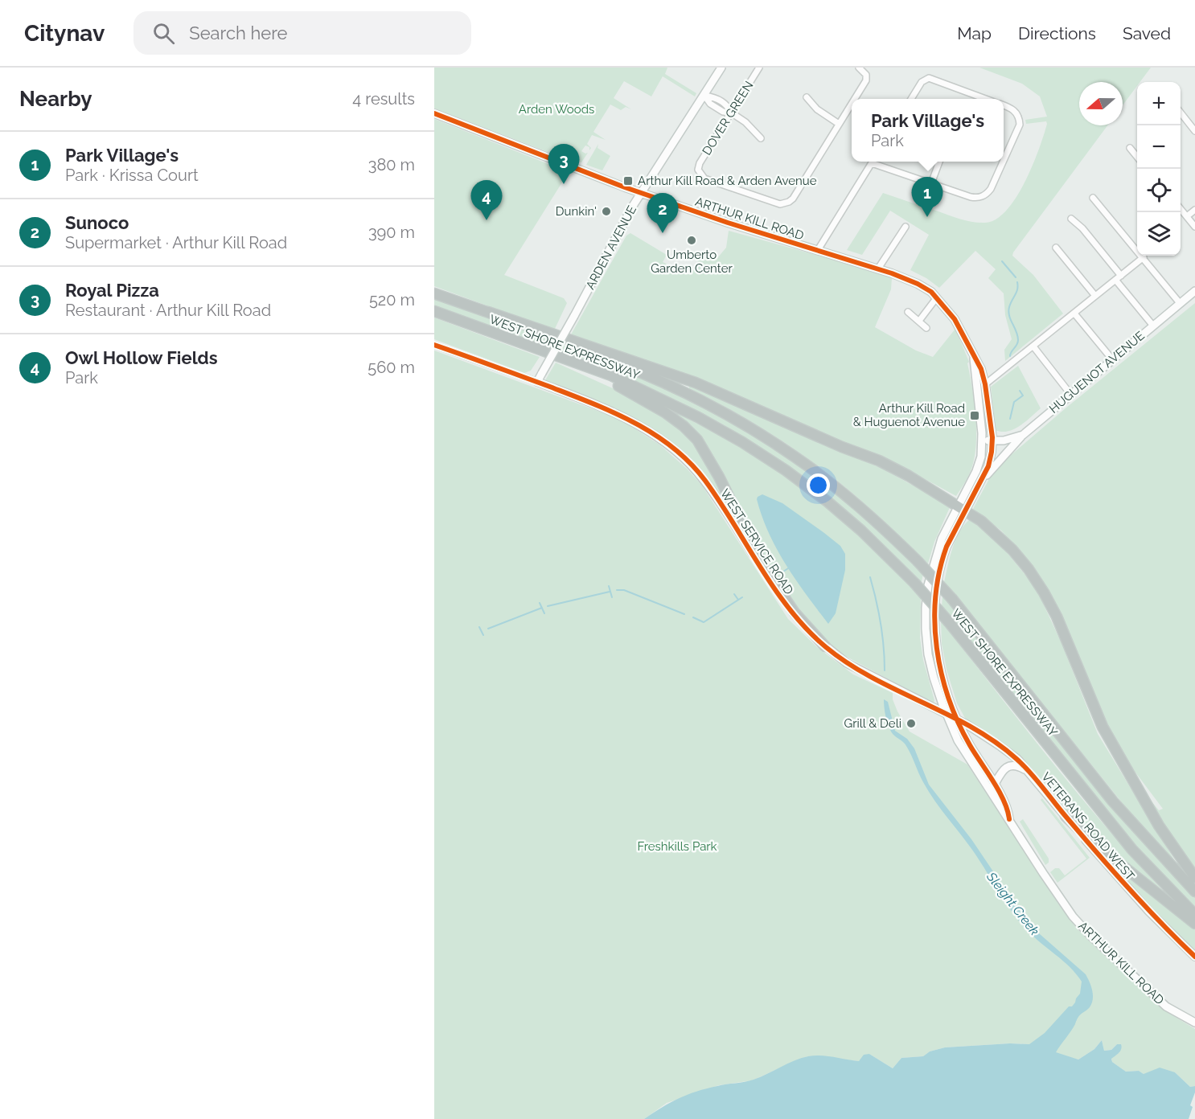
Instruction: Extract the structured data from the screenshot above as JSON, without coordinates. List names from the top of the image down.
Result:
{
  "streets": {
    "highway": ["WEST SHORE EXPRESSWAY"],
    "street": [
      "DOVER GREEN",
      "ARTHUR KILL ROAD",
      "ARDEN AVENUE",
      "HUGUENOT AVENUE",
      "WEST SERVICE ROAD",
      "VETERANS ROAD WEST"
    ]
  },
  "crossings": [
    ["ARTHUR KILL ROAD", "ARDEN AVENUE"],
    ["ARTHUR KILL ROAD", "HUGUENOT AVENUE"],
    ["ARTHUR KILL ROAD", "WEST SERVICE ROAD"],
    ["ARTHUR KILL ROAD", "VETERANS ROAD WEST"],
    ["ARDEN AVENUE", "WEST SERVICE ROAD"],
    ["WEST SERVICE ROAD", "VETERANS ROAD WEST"]
  ],
  "water": ["Sleight Creek"],
  "parks": ["Arden Woods", "Freshkills Park"],
  "places": {
    "transit": ["Arthur Kill Road & Arden Avenue", "Arthur Kill Road & Huguenot Avenue"],
    "other": ["Dunkin'", "Umberto Garden Center", "Grill & Deli"]
  },
  "north": "left",
  "page": {
    "header": "Citynav",
    "search": "Search here",
    "nav": ["Map", "Directions", "Saved"],
    "heading": ["Nearby", "4 results"],
    "map_buttons": ["+", "−"],
    "popup": ["Park Village's", "Park"],
    "list": [
      {
        "mark": "1",
        "name": "Park Village's",
        "note": "Park · Krissa Court",
        "value": "380 m"
      },
      {
        "mark": "2",
        "name": "Sunoco",
        "note": "Supermarket · Arthur Kill Road",
        "value": "390 m"
      },
      {
        "mark": "3",
        "name": "Royal Pizza",
        "note": "Restaurant · Arthur Kill Road",
        "value": "520 m"
      },
      {
        "mark": "4",
        "name": "Owl Hollow Fields",
        "note": "Park",
        "value": "560 m"
      }
    ],
    "pins": [
      "3",
      "1",
      "4",
      "2"
    ]
  }
}
